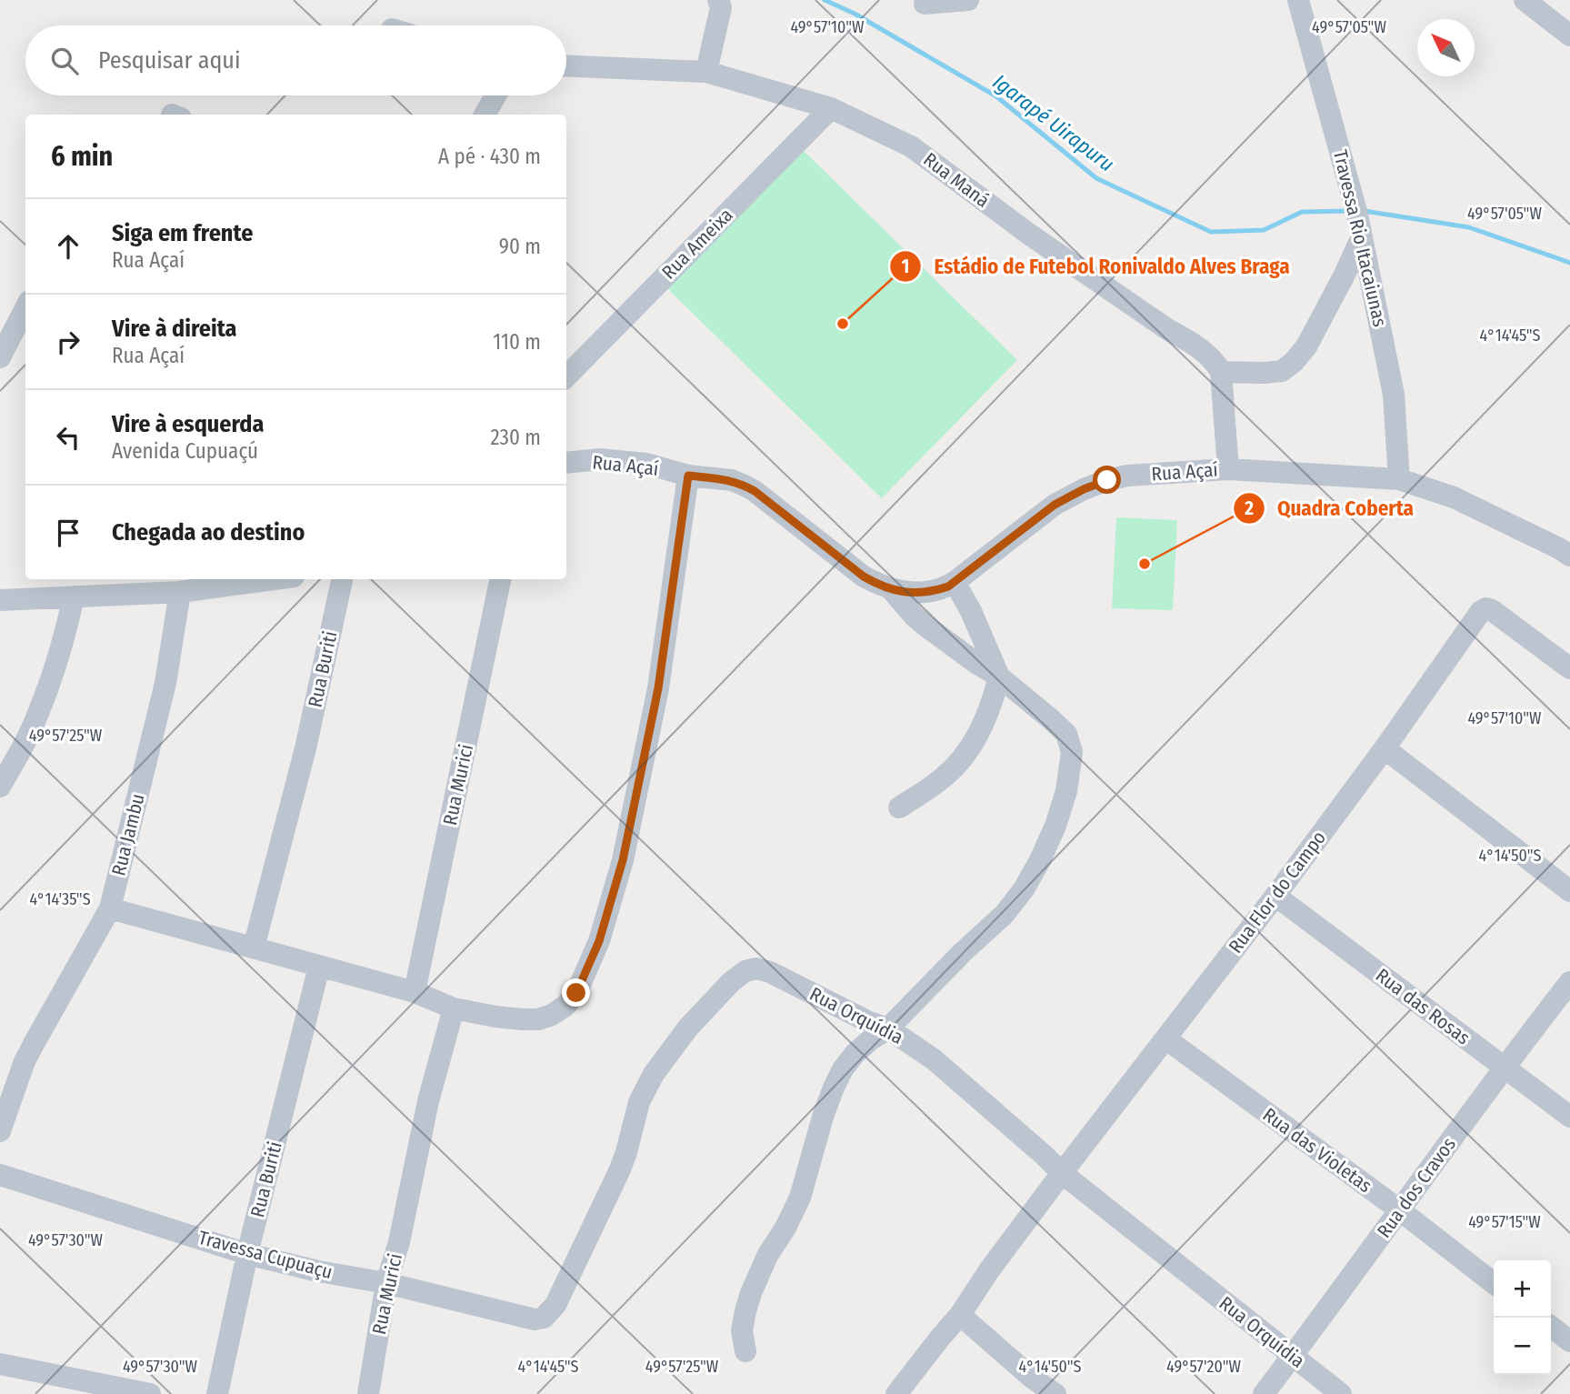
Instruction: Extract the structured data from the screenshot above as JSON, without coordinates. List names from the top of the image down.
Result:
{
  "streets": {
    "street": [
      "Rua Maná",
      "Travessa Rio Itacaiunas",
      "Rua Ameixa",
      "Rua Açaí",
      "Rua Buriti",
      "Rua Murici",
      "Rua Jambu",
      "Rua Flor do Campo",
      "Rua das Rosas",
      "Rua Orquídia",
      "Rua das Violetas",
      "Rua dos Cravos",
      "Travessa Cupuaçu"
    ]
  },
  "crossings": [
    ["Rua Maná", "Rua Ameixa"],
    ["Travessa Rio Itacaiunas", "Rua Açaí"],
    ["Rua Buriti", "Travessa Cupuaçu"],
    ["Rua Murici", "Travessa Cupuaçu"],
    ["Rua Flor do Campo", "Rua das Rosas"],
    ["Rua Flor do Campo", "Rua Orquídia"],
    ["Rua Flor do Campo", "Rua das Violetas"],
    ["Rua das Rosas", "Rua dos Cravos"],
    ["Rua Orquídia", "Rua dos Cravos"],
    ["Rua Orquídia", "Travessa Cupuaçu"],
    ["Rua das Violetas", "Rua dos Cravos"]
  ],
  "water": ["Igarapé Uirapuru"],
  "places": ["Estádio de Futebol Ronivaldo Alves Braga", "Quadra Coberta"],
  "north": "top left",
  "page": {
    "search": "Pesquisar aqui",
    "heading": ["6 min", "A pé · 430 m"],
    "list": [
      ["Siga em frente", "Rua Açaí", "90 m"],
      ["Vire à direita", "Rua Açaí", "110 m"],
      ["Vire à esquerda", "Avenida Cupuaçú", "230 m"],
      "Chegada ao destino"
    ],
    "map_buttons": ["+", "−"]
  },
  "coordinates": [
    "49°57'10\"W",
    "49°57'05\"W",
    "4°14'45\"S",
    "49°57'25\"W",
    "4°14'50\"S",
    "4°14'35\"S",
    "49°57'15\"W",
    "49°57'30\"W",
    "49°57'20\"W"
  ]
}
